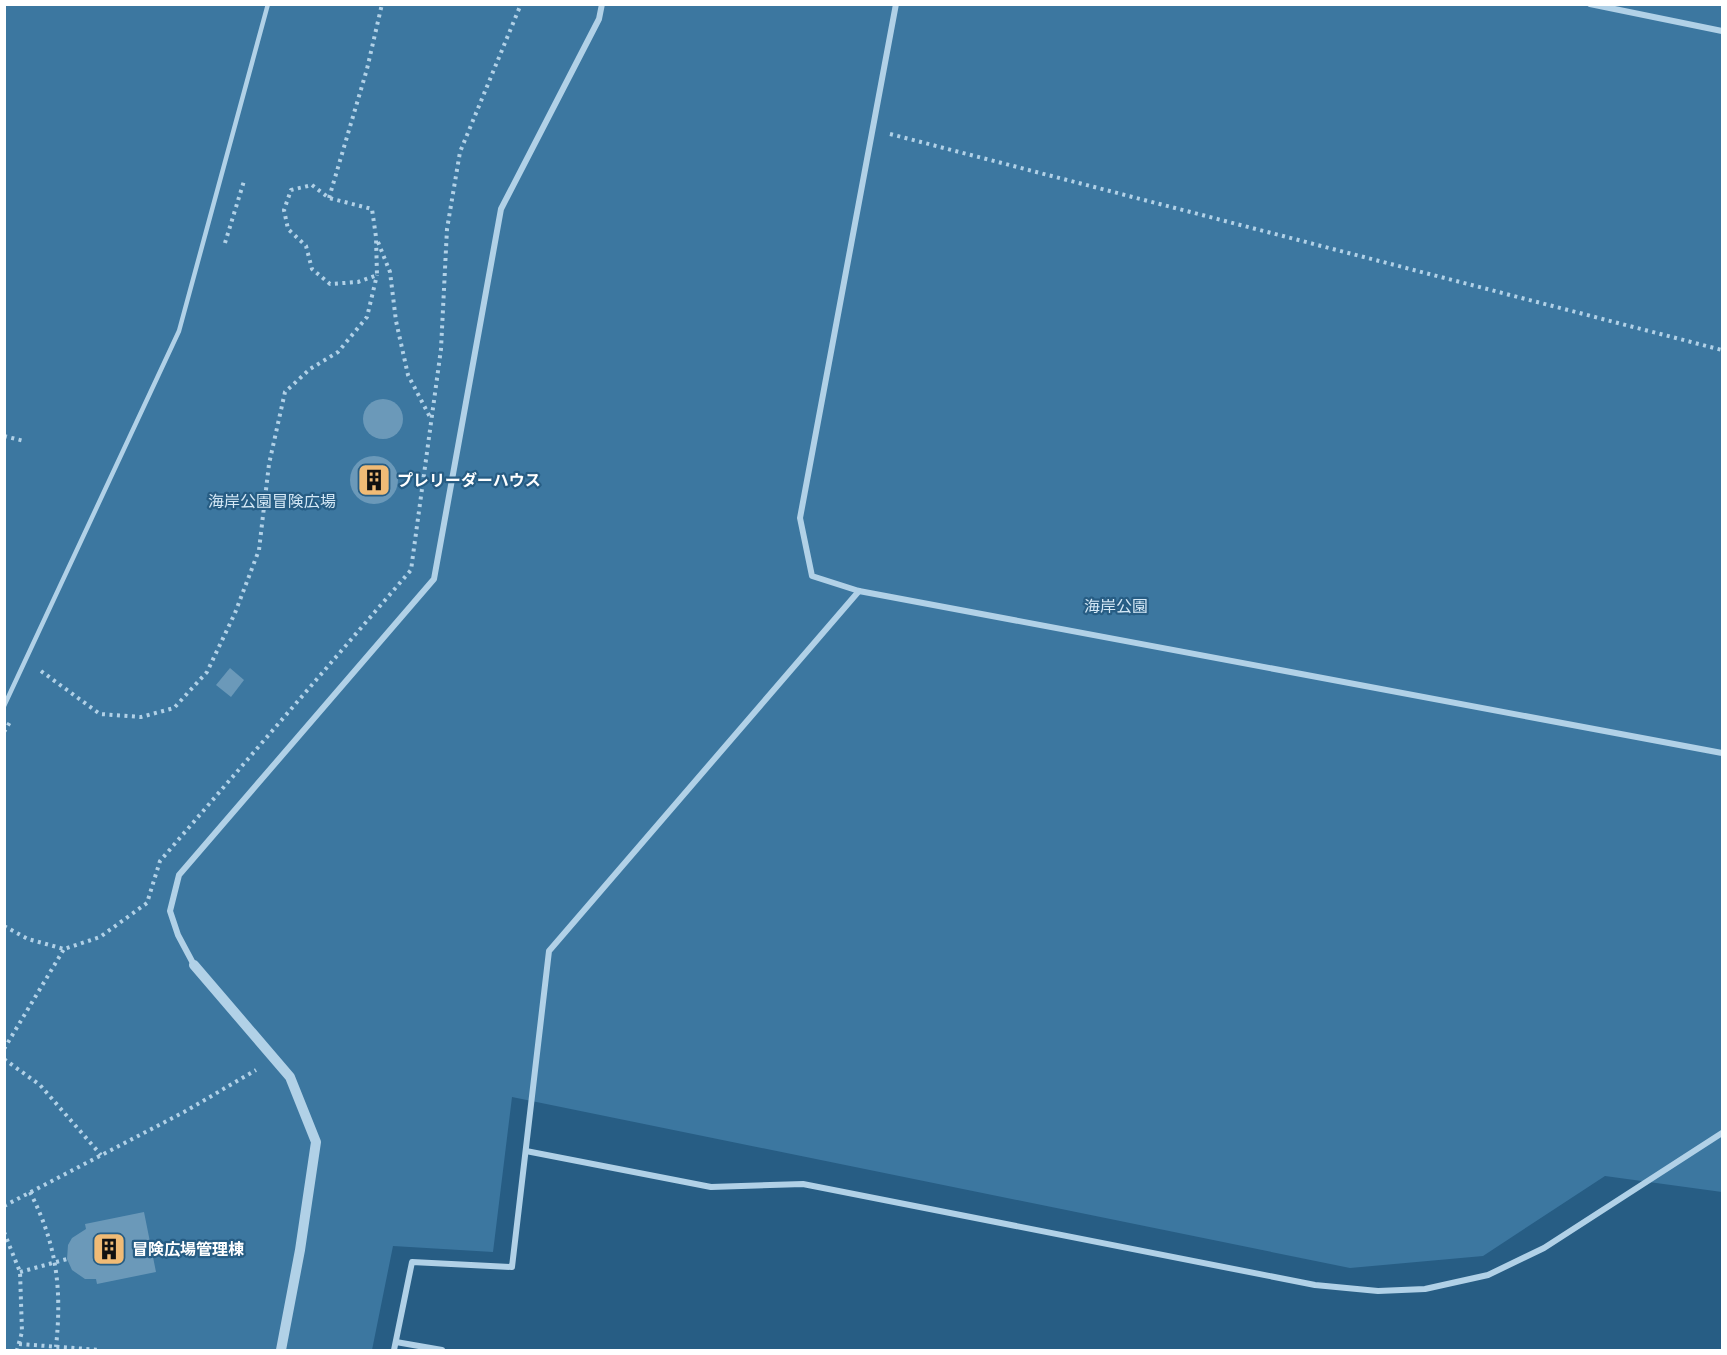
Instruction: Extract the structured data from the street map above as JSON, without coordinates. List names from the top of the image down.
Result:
{
  "parks": ["海岸公園冒険広場", "海岸公園"],
  "places": {
    "building": ["プレリーダーハウス", "冒険広場管理棟"]
  }
}
